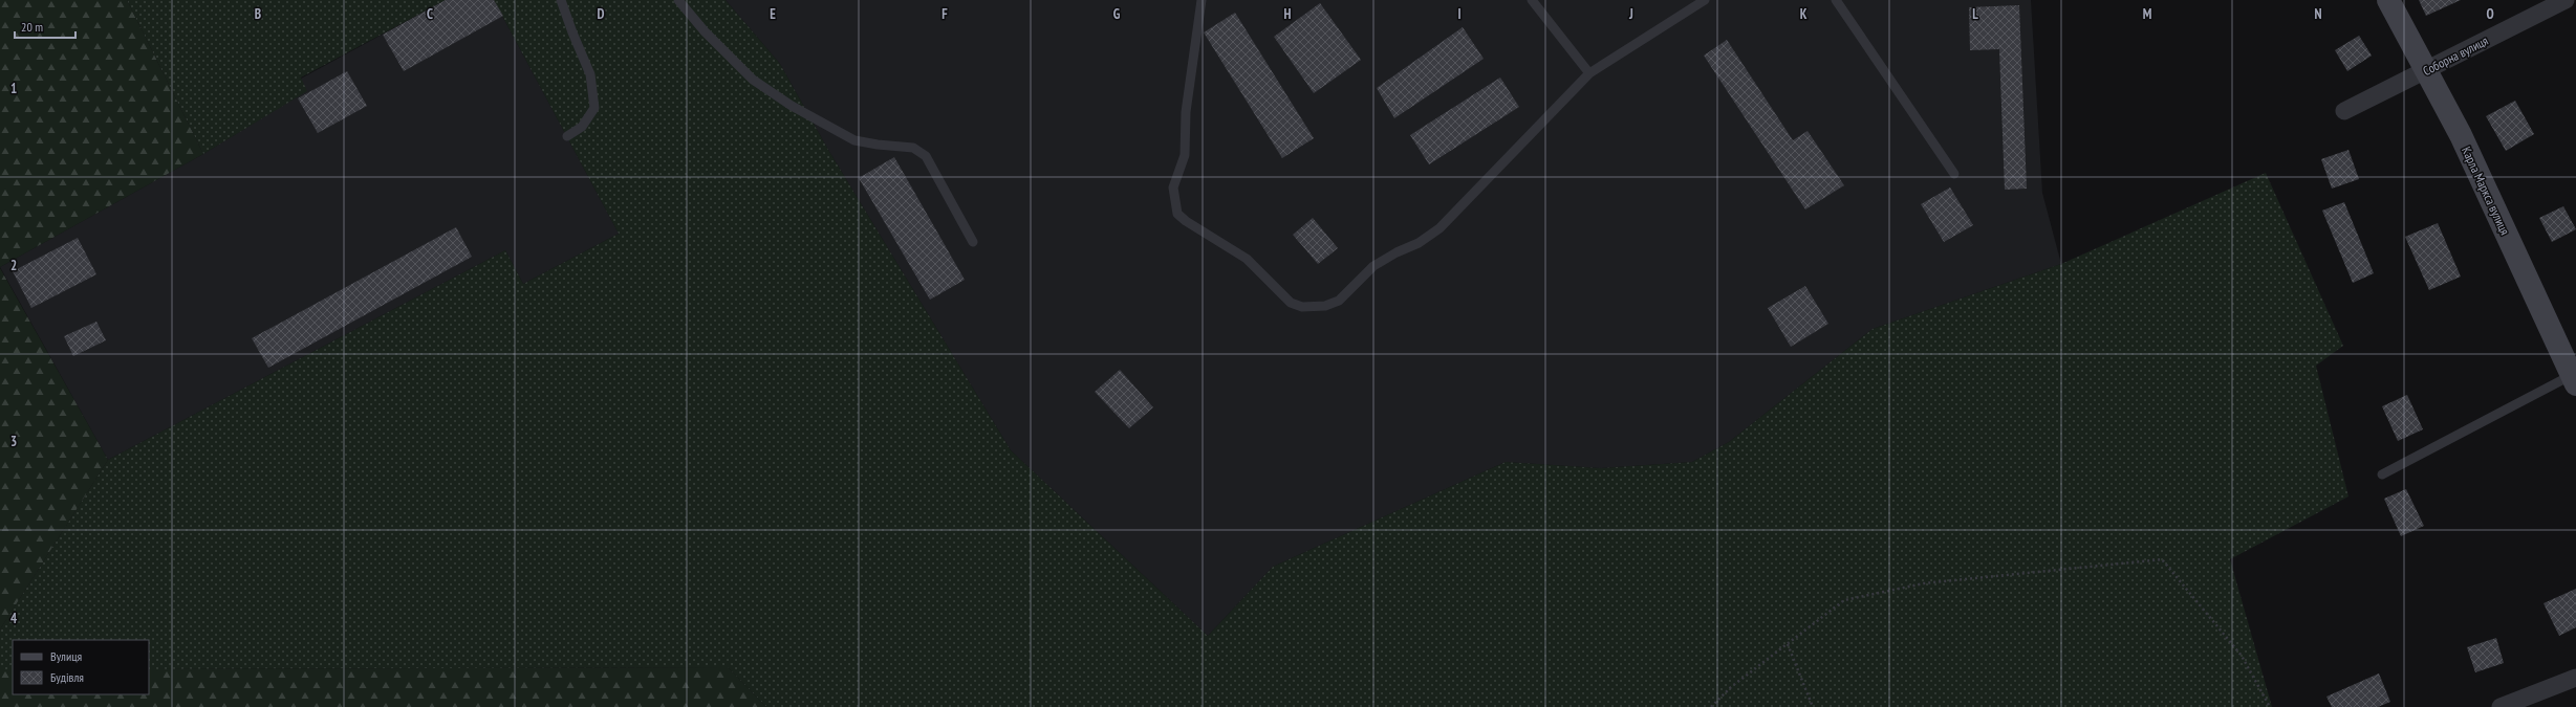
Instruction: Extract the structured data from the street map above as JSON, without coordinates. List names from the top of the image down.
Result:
{
  "streets": {
    "street": ["Соборна вулиця", "Карла Маркса вулиця"]
  },
  "crossings": [
    ["Соборна вулиця", "Карла Маркса вулиця"]
  ],
  "legend": ["Вулиця", "Будівля"],
  "scale_bar": "20 m",
  "grid": {
    "columns": [
      "B",
      "C",
      "D",
      "E",
      "F",
      "G",
      "H",
      "I",
      "J",
      "K",
      "L",
      "M",
      "N",
      "O"
    ],
    "rows": [
      "1",
      "2",
      "3",
      "4"
    ]
  }
}
